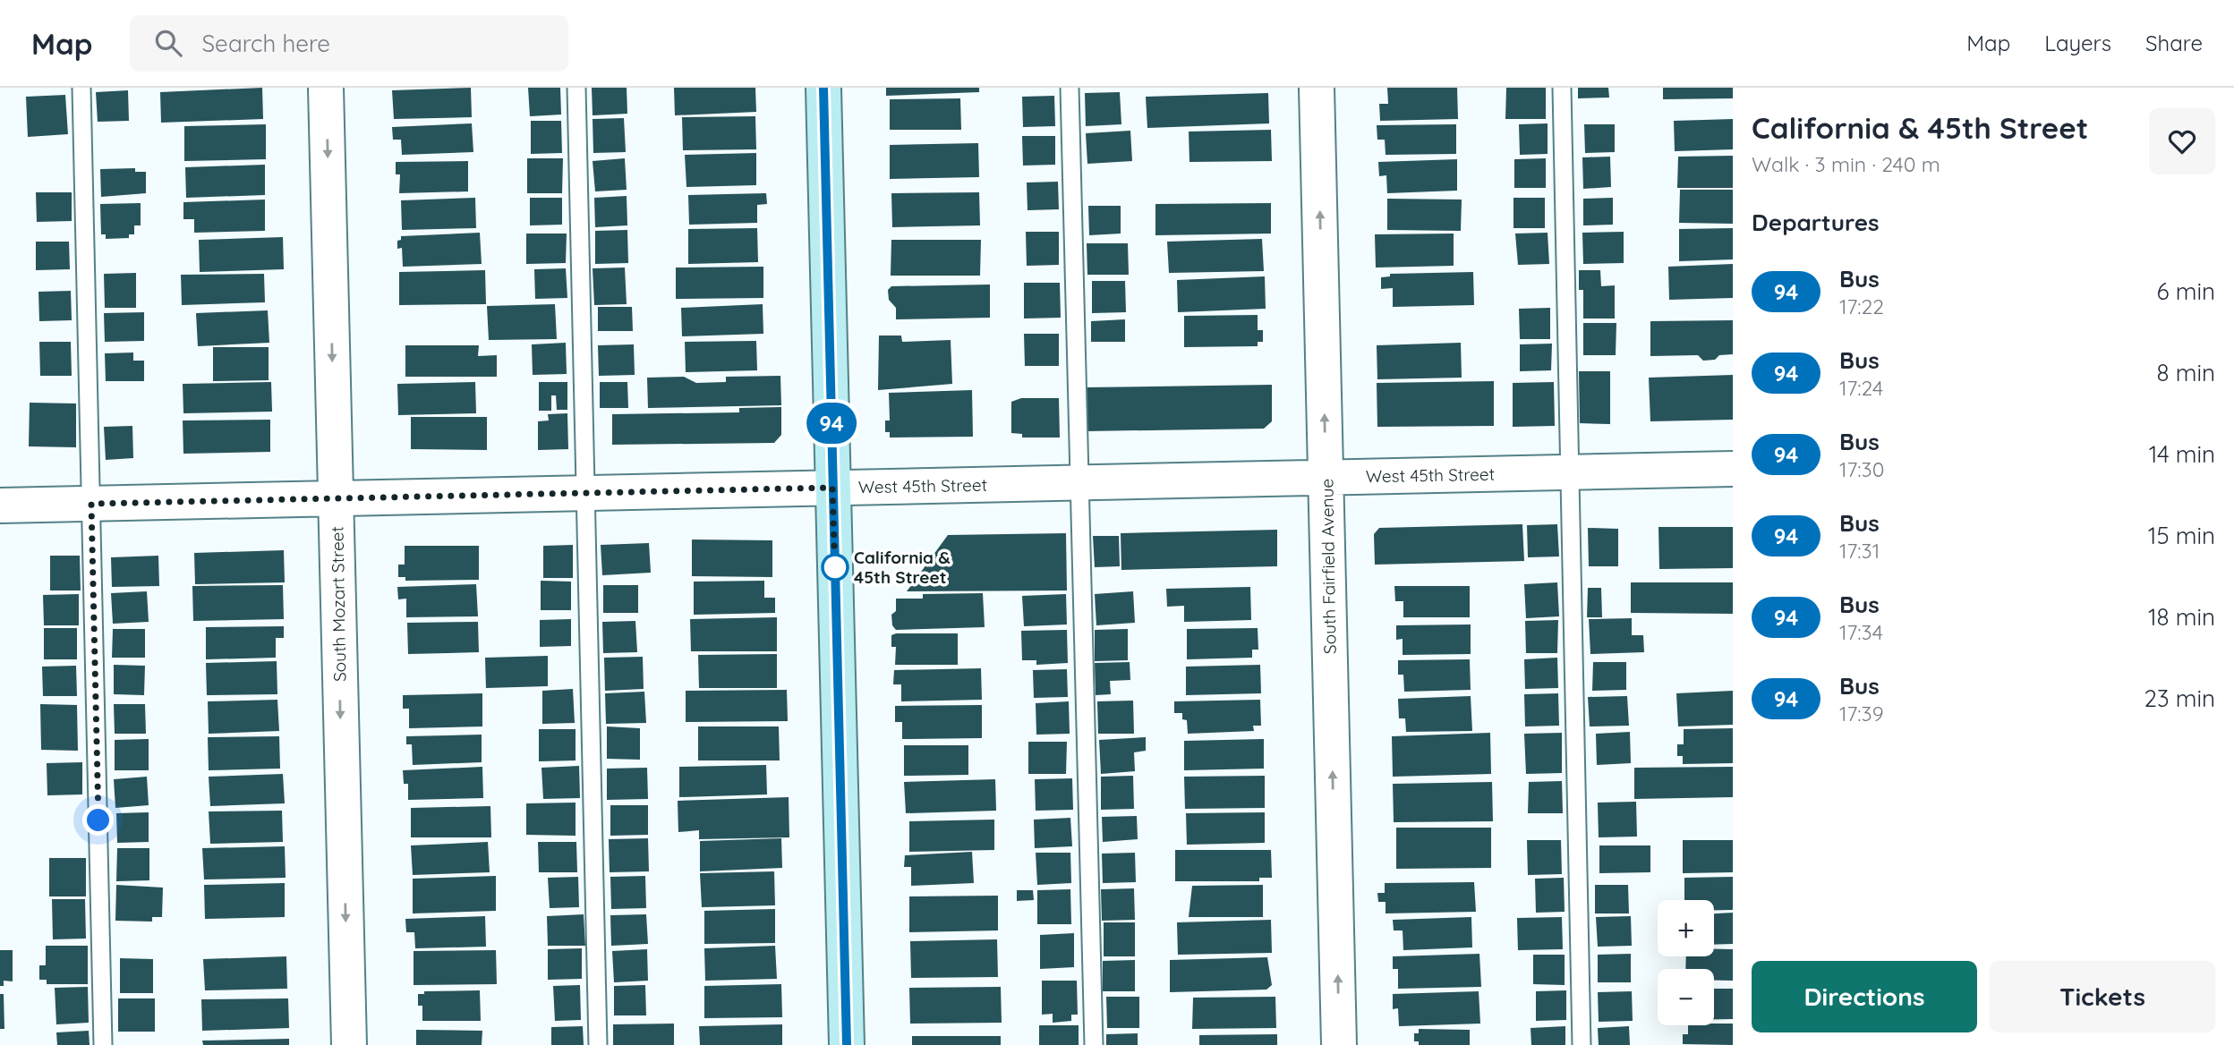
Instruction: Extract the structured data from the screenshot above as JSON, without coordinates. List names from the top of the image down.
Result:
{
  "streets": {
    "street": ["West 45th Street", "South Fairfield Avenue", "South Mozart Street"]
  },
  "crossings": [
    ["West 45th Street", "South Fairfield Avenue"],
    ["West 45th Street", "South Mozart Street"]
  ],
  "one_way": ["South Fairfield Avenue", "South Mozart Street"],
  "places": ["California & 45th Street"],
  "lines": ["bus line 94"],
  "page": {
    "header": "Map",
    "search": "Search here",
    "nav": ["Map", "Layers", "Share"],
    "on_map": "94",
    "heading": [
      ["California & 45th Street", "Walk · 3 min · 240 m"],
      "Departures"
    ],
    "list": [
      {
        "mark": "94",
        "name": "Bus",
        "note": "17:22",
        "value": "6 min"
      },
      {
        "mark": "94",
        "name": "Bus",
        "note": "17:24",
        "value": "8 min"
      },
      {
        "mark": "94",
        "name": "Bus",
        "note": "17:30",
        "value": "14 min"
      },
      {
        "mark": "94",
        "name": "Bus",
        "note": "17:31",
        "value": "15 min"
      },
      {
        "mark": "94",
        "name": "Bus",
        "note": "17:34",
        "value": "18 min"
      },
      {
        "mark": "94",
        "name": "Bus",
        "note": "17:39",
        "value": "23 min"
      }
    ],
    "map_buttons": ["+", "−"],
    "buttons": ["Directions", "Tickets"]
  }
}
